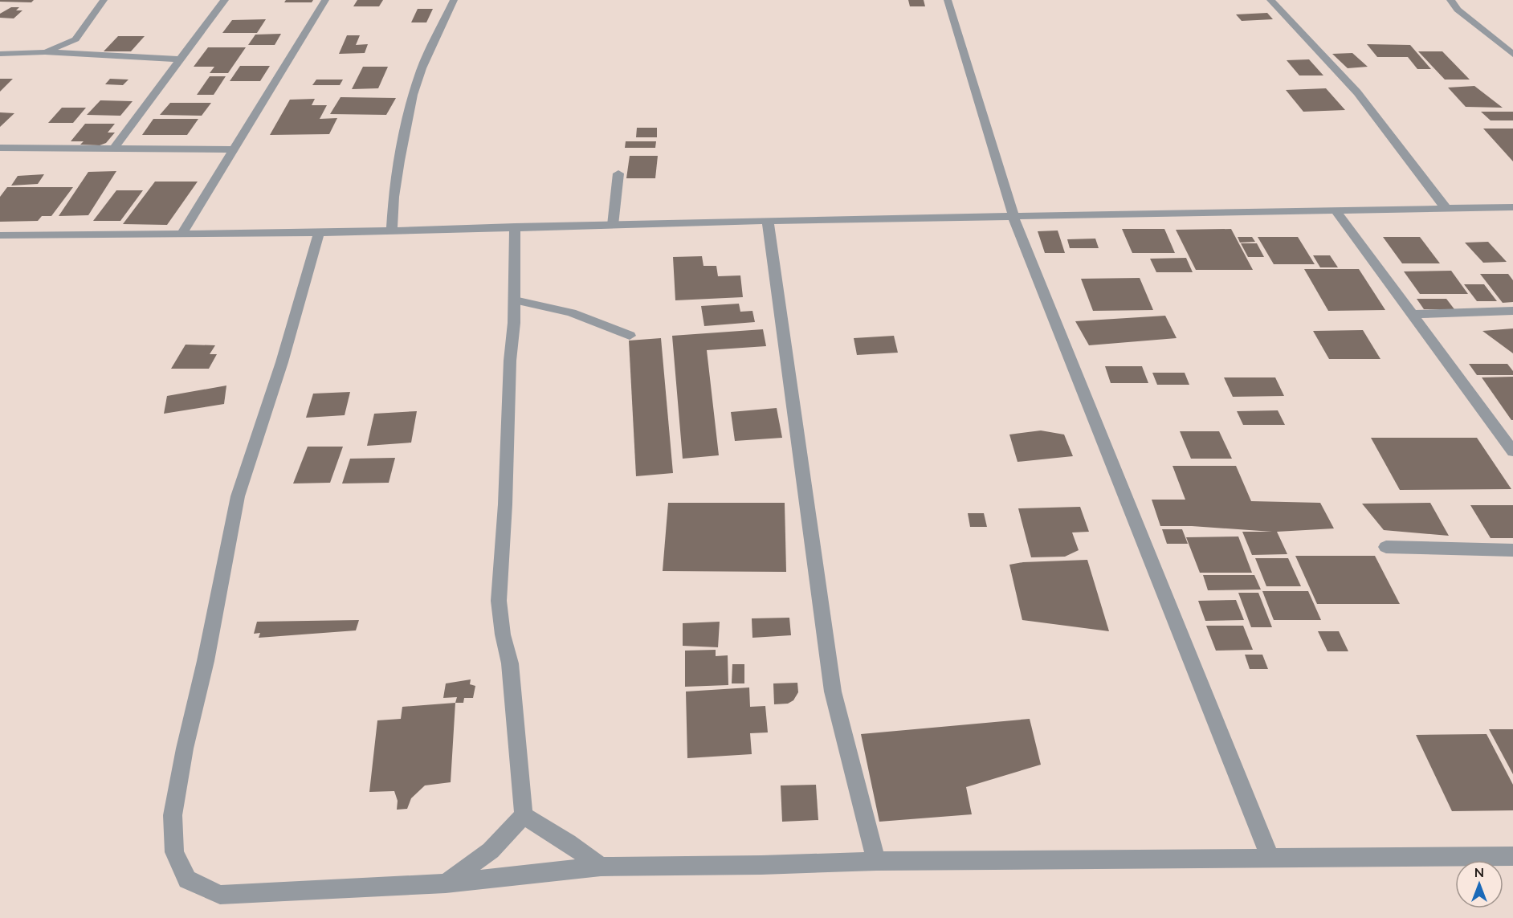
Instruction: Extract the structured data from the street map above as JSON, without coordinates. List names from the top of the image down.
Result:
{
  "north": "top"
}
